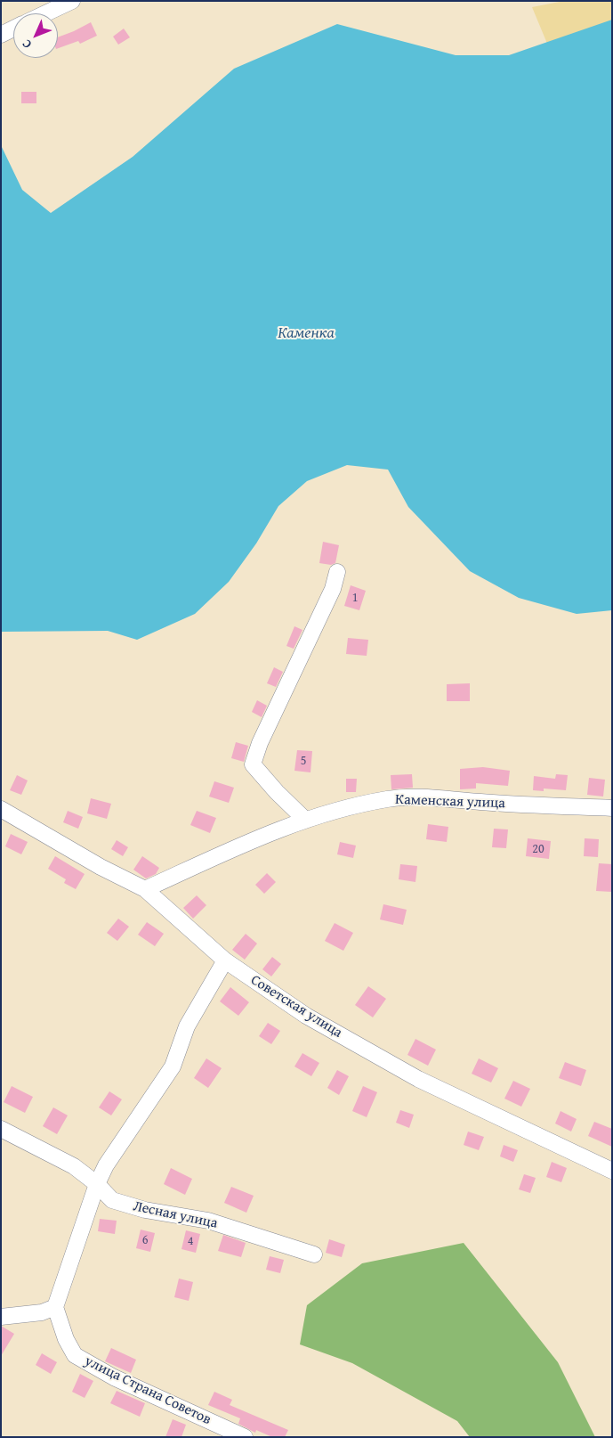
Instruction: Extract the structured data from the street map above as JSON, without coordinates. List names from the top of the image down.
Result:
{
  "streets": {
    "street": [
      "Каменская улица",
      "Советская улица",
      "Лесная улица",
      "улица Страна Советов"
    ]
  },
  "crossings": [
    ["Каменская улица", "Советская улица"]
  ],
  "water": ["Каменка"],
  "house_numbers": [
    "1",
    "5",
    "20",
    "6",
    "4"
  ],
  "north": "bottom left"
}
